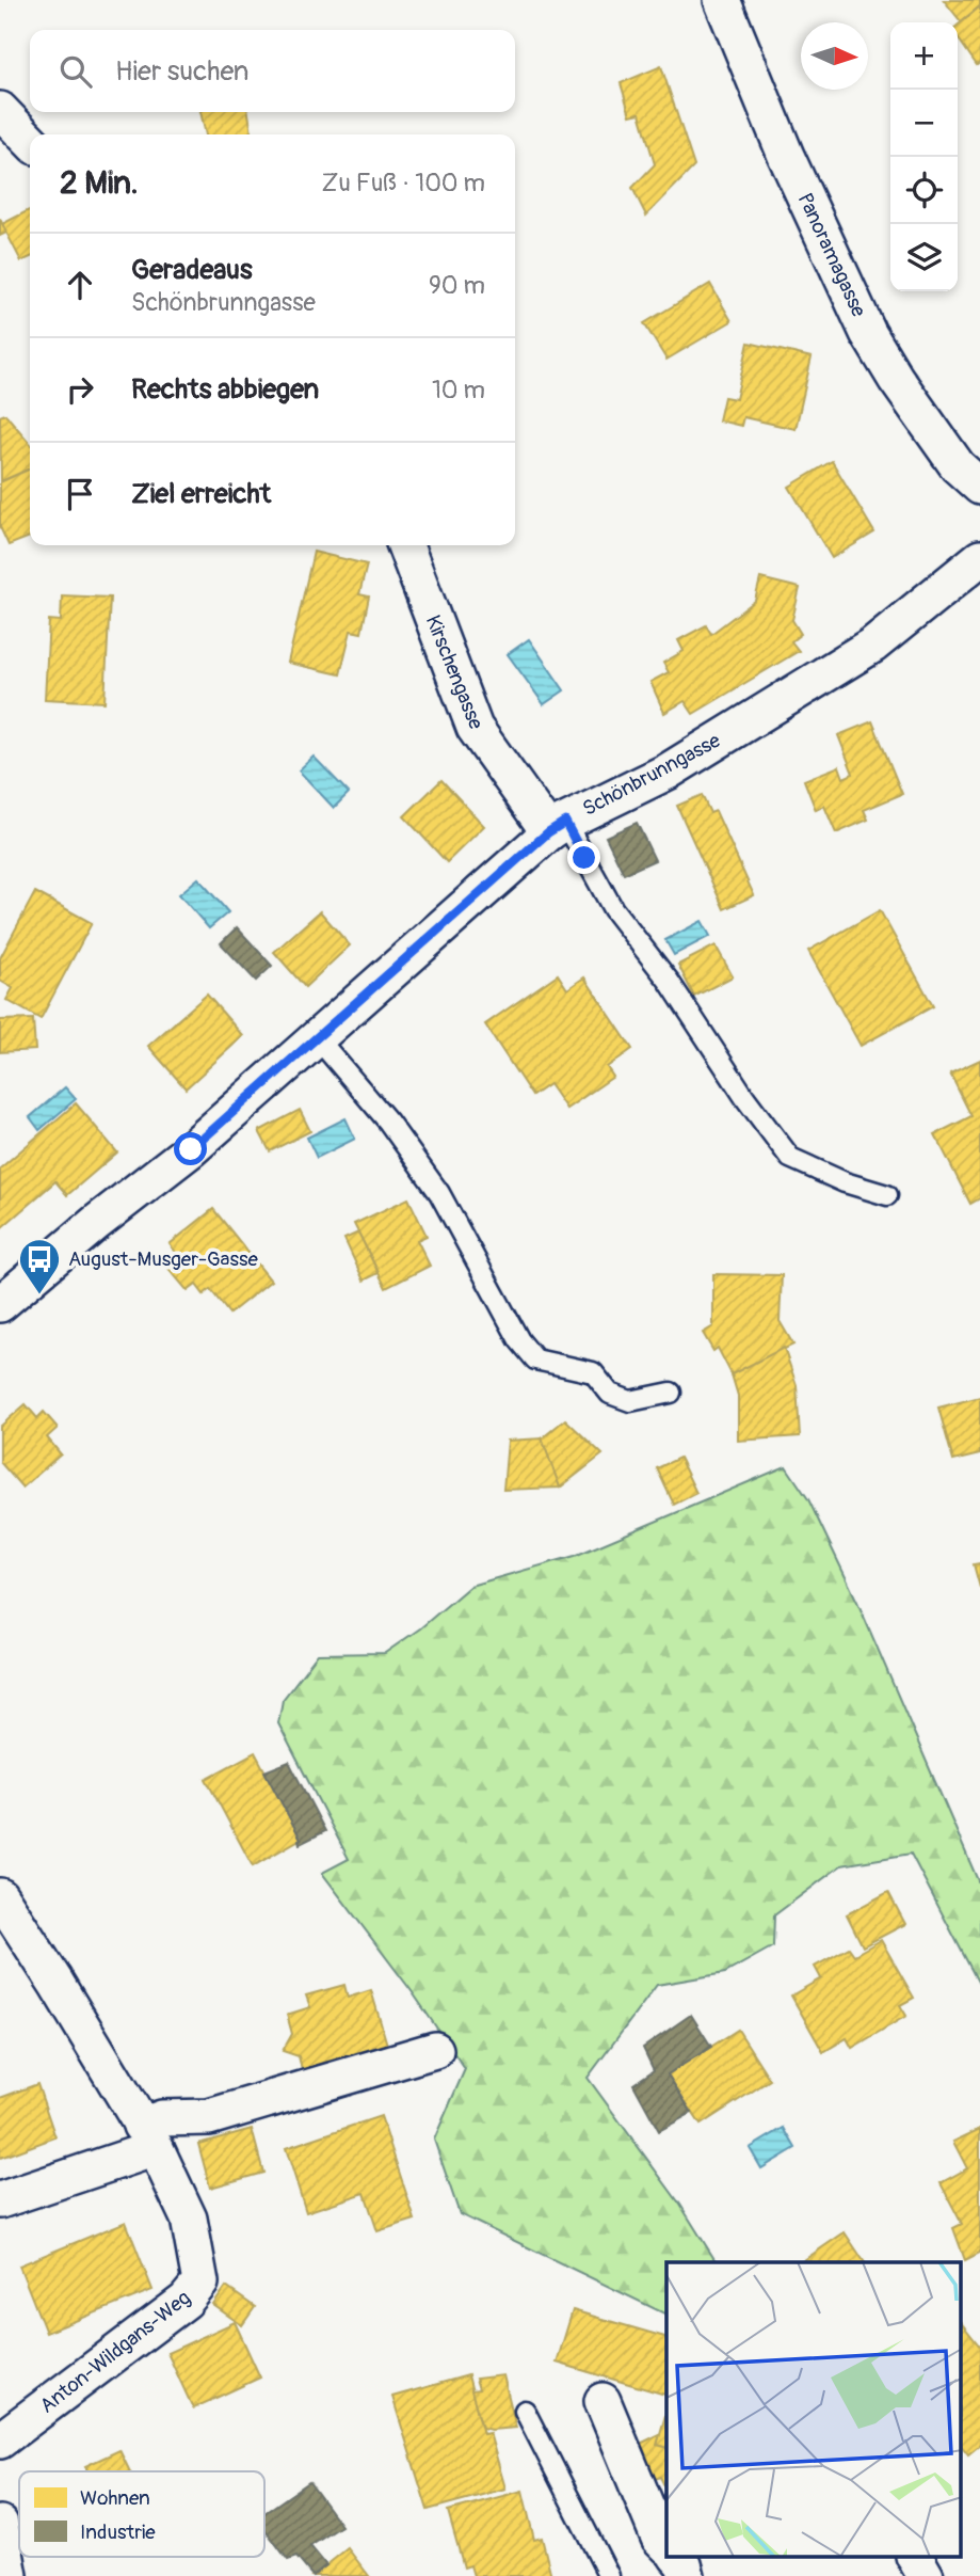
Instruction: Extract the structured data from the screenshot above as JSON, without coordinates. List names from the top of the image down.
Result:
{
  "streets": {
    "street": [
      "Panoramagasse",
      "Kirschengasse",
      "Schönbrunngasse",
      "Anton-Wildgans-Weg"
    ]
  },
  "crossings": [
    ["Kirschengasse", "Schönbrunngasse"]
  ],
  "places": {
    "bus stop": ["August-Musger-Gasse"]
  },
  "legend": ["Wohnen", "Industrie"],
  "north": "right",
  "page": {
    "map_buttons": ["+", "−"],
    "search": "Hier suchen",
    "heading": ["2 Min.", "Zu Fuß · 100 m"],
    "list": [
      ["Geradeaus", "Schönbrunngasse", "90 m"],
      ["Rechts abbiegen", "10 m"],
      "Ziel erreicht"
    ]
  }
}
